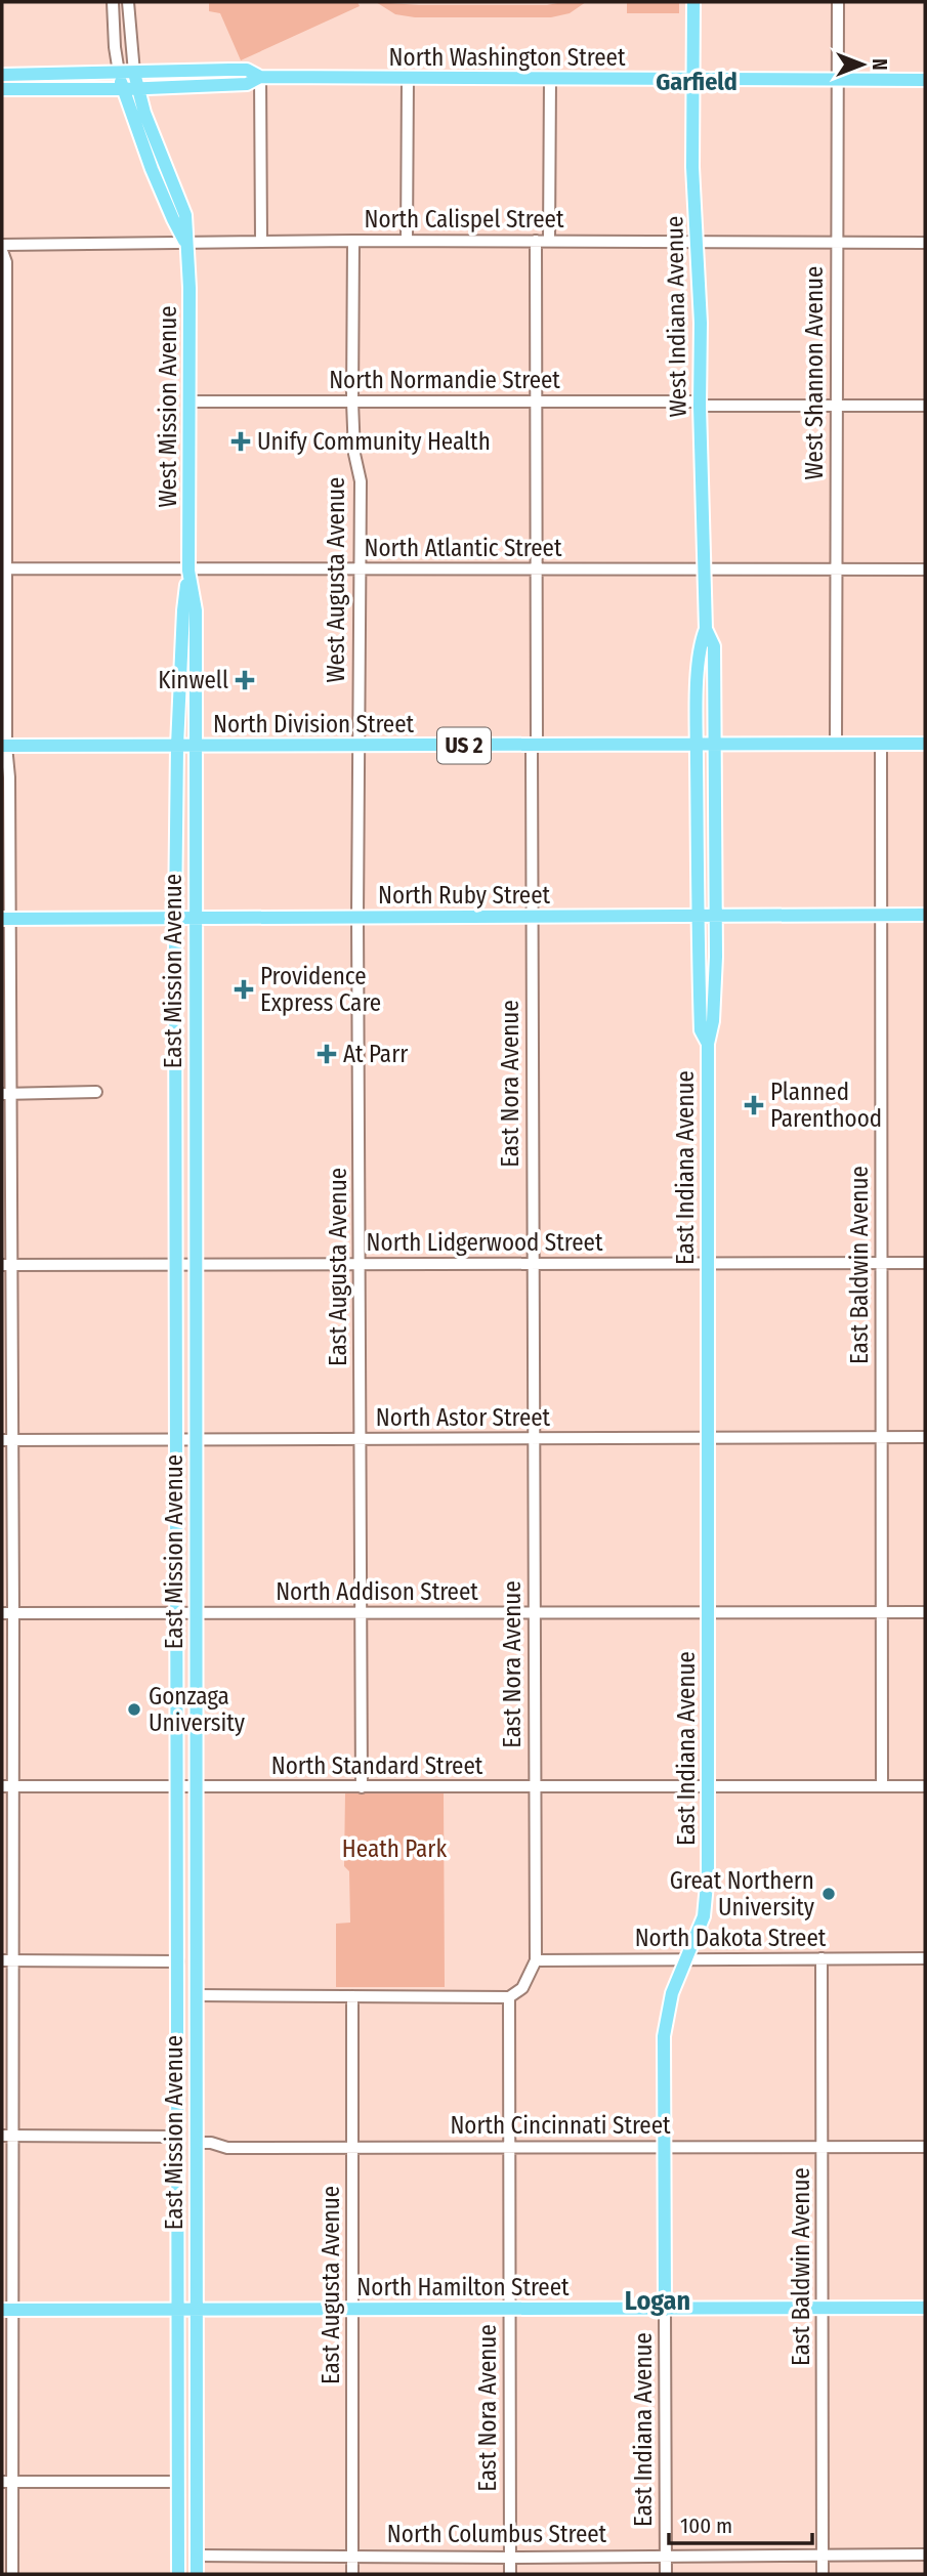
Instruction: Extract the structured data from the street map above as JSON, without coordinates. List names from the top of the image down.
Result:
{
  "streets": {
    "main road": [
      "North Washington Street",
      "West Indiana Avenue",
      "West Mission Avenue",
      "North Division Street",
      "US 2",
      "North Ruby Street",
      "East Mission Avenue",
      "East Indiana Avenue",
      "North Hamilton Street"
    ],
    "street": [
      "North Calispel Street",
      "West Shannon Avenue",
      "North Normandie Street",
      "North Atlantic Street",
      "West Augusta Avenue",
      "East Nora Avenue",
      "North Lidgerwood Street",
      "East Baldwin Avenue",
      "East Augusta Avenue",
      "North Astor Street",
      "North Addison Street",
      "North Standard Street",
      "North Dakota Street",
      "North Cincinnati Street",
      "North Columbus Street"
    ]
  },
  "crossings": [
    ["North Washington Street", "West Indiana Avenue"],
    ["North Washington Street", "West Shannon Avenue"],
    ["North Washington Street", "West Mission Avenue"],
    ["North Calispel Street", "West Indiana Avenue"],
    ["North Calispel Street", "West Shannon Avenue"],
    ["North Calispel Street", "West Mission Avenue"],
    ["North Calispel Street", "West Augusta Avenue"],
    ["North Calispel Street", "East Nora Avenue"],
    ["West Indiana Avenue", "North Normandie Street"],
    ["West Indiana Avenue", "North Atlantic Street"],
    ["West Indiana Avenue", "North Division Street"],
    ["West Indiana Avenue", "East Indiana Avenue"],
    ["West Shannon Avenue", "North Normandie Street"],
    ["West Shannon Avenue", "North Atlantic Street"],
    ["West Shannon Avenue", "North Division Street"],
    ["North Normandie Street", "West Mission Avenue"],
    ["North Normandie Street", "West Augusta Avenue"],
    ["North Normandie Street", "East Nora Avenue"],
    ["West Mission Avenue", "North Atlantic Street"],
    ["West Mission Avenue", "North Division Street"],
    ["West Mission Avenue", "East Mission Avenue"],
    ["North Atlantic Street", "West Augusta Avenue"],
    ["North Atlantic Street", "East Nora Avenue"],
    ["West Augusta Avenue", "North Division Street"],
    ["West Augusta Avenue", "East Augusta Avenue"],
    ["North Division Street", "East Mission Avenue"],
    ["North Division Street", "East Nora Avenue"],
    ["North Division Street", "East Indiana Avenue"],
    ["North Division Street", "East Baldwin Avenue"],
    ["North Division Street", "East Augusta Avenue"],
    ["North Ruby Street", "East Mission Avenue"],
    ["North Ruby Street", "East Nora Avenue"],
    ["North Ruby Street", "East Indiana Avenue"],
    ["North Ruby Street", "East Baldwin Avenue"],
    ["North Ruby Street", "East Augusta Avenue"],
    ["East Mission Avenue", "North Lidgerwood Street"],
    ["East Mission Avenue", "North Astor Street"],
    ["East Mission Avenue", "North Addison Street"],
    ["East Mission Avenue", "North Standard Street"],
    ["East Mission Avenue", "North Cincinnati Street"],
    ["East Mission Avenue", "North Hamilton Street"],
    ["East Mission Avenue", "North Columbus Street"],
    ["East Nora Avenue", "North Lidgerwood Street"],
    ["East Nora Avenue", "North Astor Street"],
    ["East Nora Avenue", "North Addison Street"],
    ["East Nora Avenue", "North Standard Street"],
    ["East Nora Avenue", "North Dakota Street"],
    ["East Nora Avenue", "North Cincinnati Street"],
    ["East Nora Avenue", "North Hamilton Street"],
    ["East Nora Avenue", "North Columbus Street"],
    ["East Indiana Avenue", "North Lidgerwood Street"],
    ["East Indiana Avenue", "North Astor Street"],
    ["East Indiana Avenue", "North Addison Street"],
    ["East Indiana Avenue", "North Standard Street"],
    ["East Indiana Avenue", "North Dakota Street"],
    ["East Indiana Avenue", "North Cincinnati Street"],
    ["East Indiana Avenue", "North Hamilton Street"],
    ["East Indiana Avenue", "North Columbus Street"],
    ["North Lidgerwood Street", "East Baldwin Avenue"],
    ["North Lidgerwood Street", "East Augusta Avenue"],
    ["East Baldwin Avenue", "North Astor Street"],
    ["East Baldwin Avenue", "North Addison Street"],
    ["East Baldwin Avenue", "North Standard Street"],
    ["East Baldwin Avenue", "North Dakota Street"],
    ["East Baldwin Avenue", "North Cincinnati Street"],
    ["East Baldwin Avenue", "North Hamilton Street"],
    ["East Baldwin Avenue", "North Columbus Street"],
    ["East Augusta Avenue", "North Astor Street"],
    ["East Augusta Avenue", "North Addison Street"],
    ["East Augusta Avenue", "North Standard Street"],
    ["East Augusta Avenue", "North Cincinnati Street"],
    ["East Augusta Avenue", "North Hamilton Street"],
    ["East Augusta Avenue", "North Columbus Street"]
  ],
  "districts": ["Garfield", "Logan"],
  "parks": ["Heath Park"],
  "places": {
    "health": [
      "Unify Community Health",
      "Kinwell",
      "Providence Express Care",
      "At Parr",
      "Planned Parenthood"
    ],
    "other": ["Gonzaga University", "Great Northern University"]
  },
  "scale_bar": "100 m",
  "north": "right"
}
